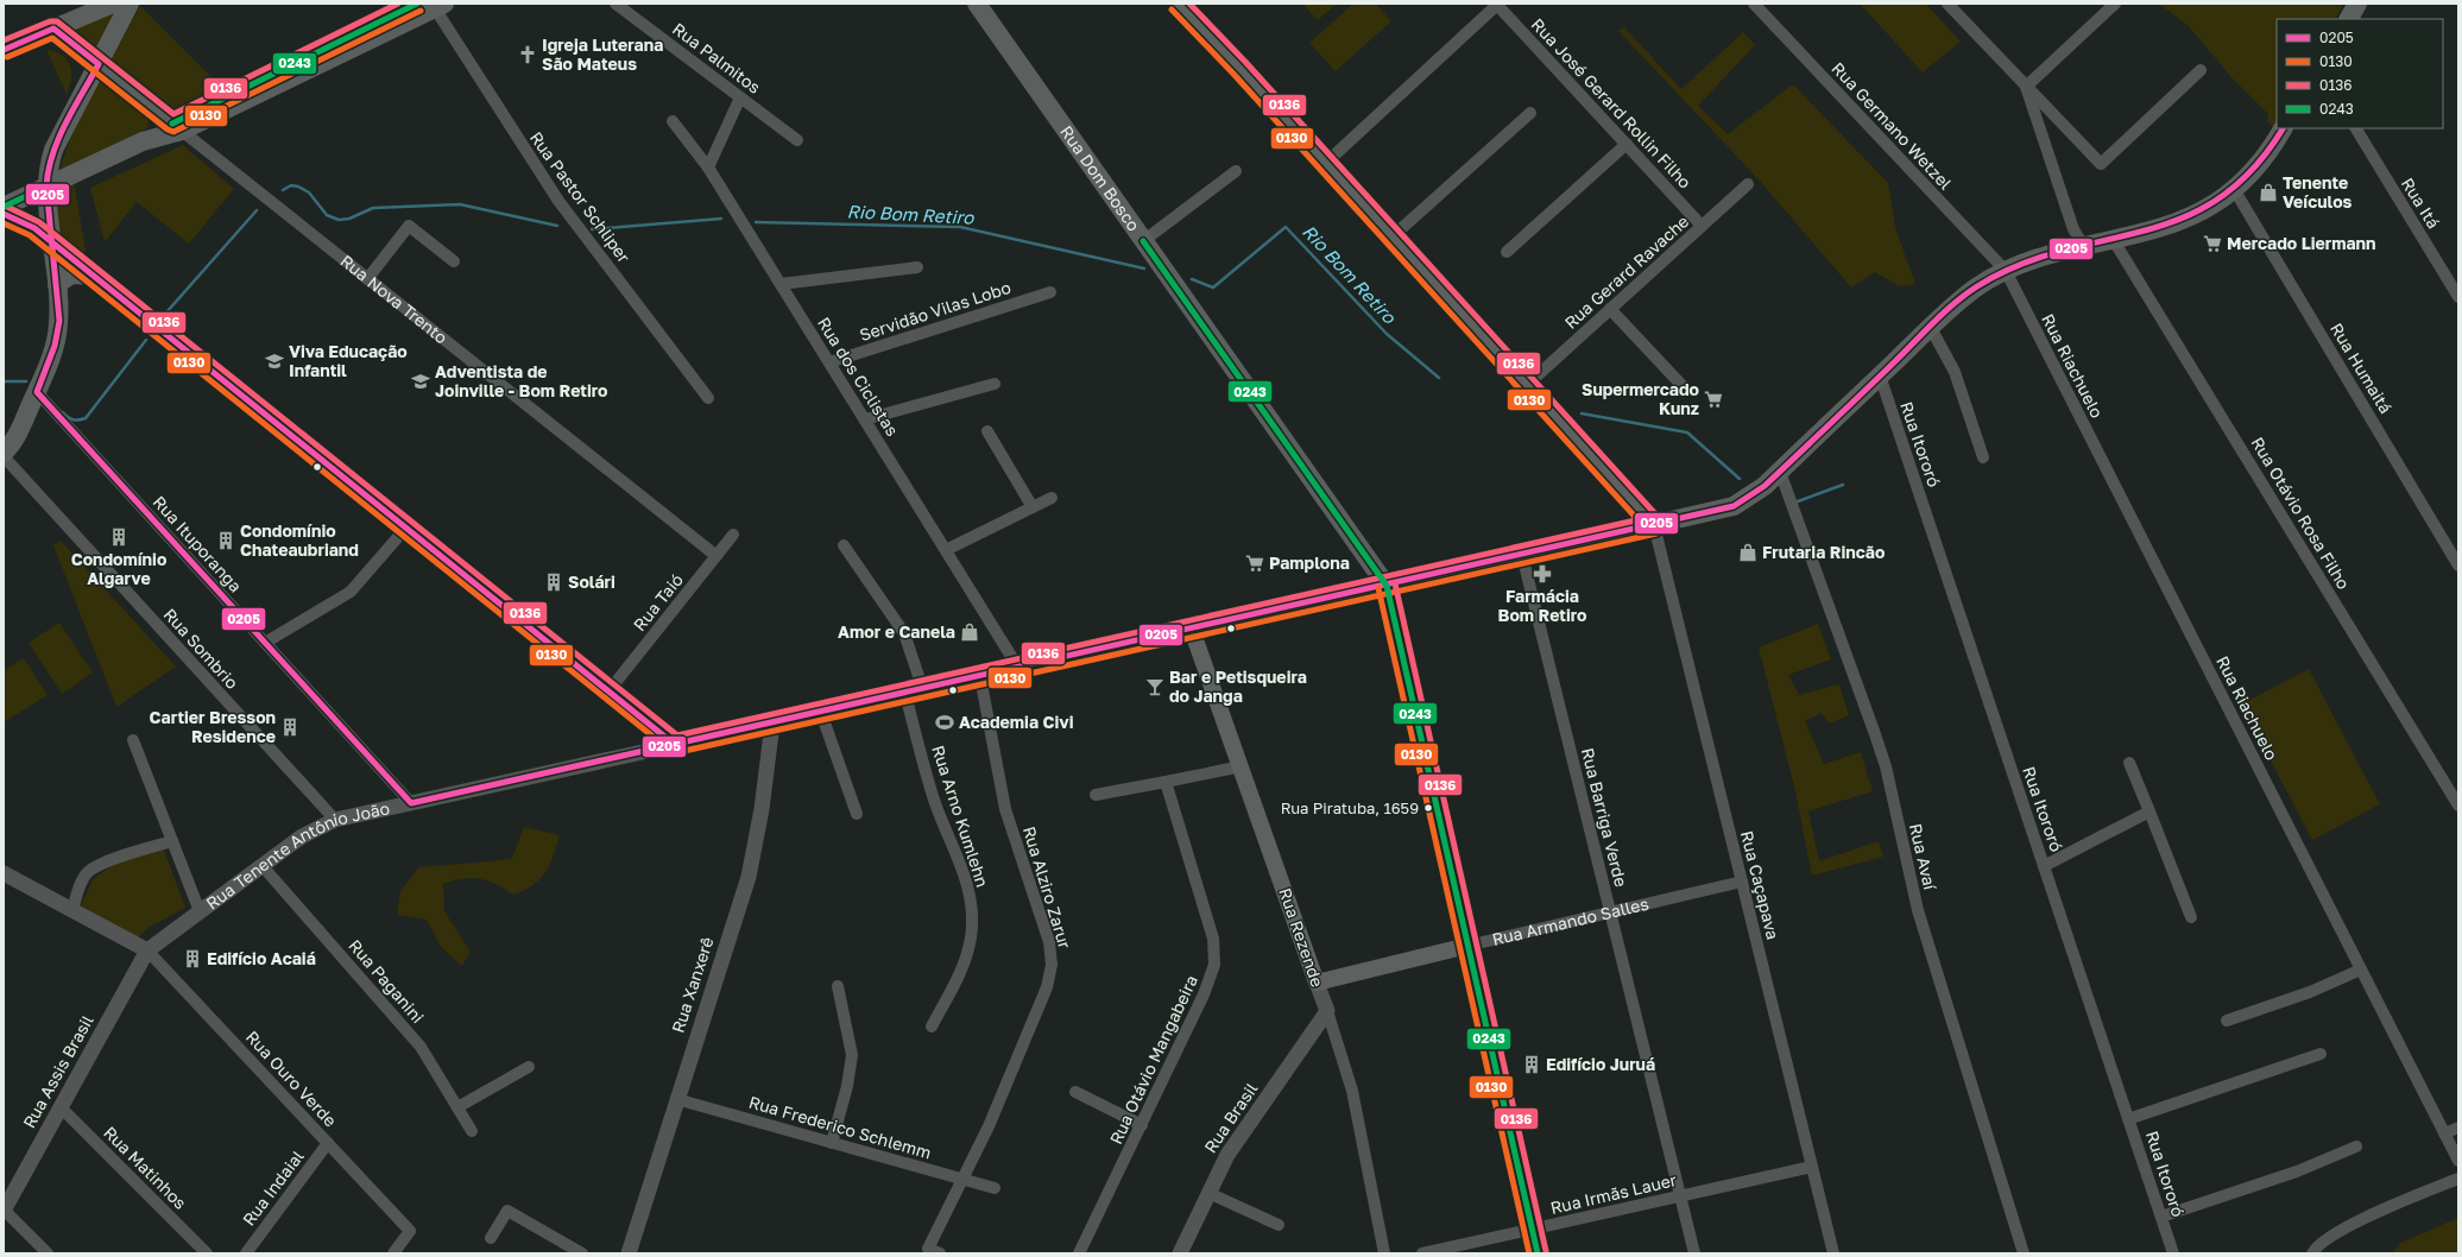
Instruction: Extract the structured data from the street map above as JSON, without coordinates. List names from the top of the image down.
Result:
{
  "streets": {
    "main road": [
      "Rua Dom Bosco",
      "Rua Nova Trento",
      "Rua Tenente Antônio João",
      "Rua Armando Salles",
      "Rua Rezende"
    ],
    "street": [
      "Rua Palmitos",
      "Rua José Gerard Rollin Filho",
      "Rua Germano Wetzel",
      "Rua Pastor Schliper",
      "Rua Itá",
      "Rua Gerard Ravache",
      "Servidão Vilas Lobo",
      "Rua Riachuelo",
      "Rua Humaitá",
      "Rua dos Ciclistas",
      "Rua Itororó",
      "Rua Otávio Rosa Filho",
      "Rua Ituporanga",
      "Rua Taió",
      "Rua Sombrio",
      "Rua Arno Kumlehn",
      "Rua Barriga Verde",
      "Rua Avaí",
      "Rua Caçapava",
      "Rua Alziro Zarur",
      "Rua Paganini",
      "Rua Xanxerê",
      "Rua Otávio Mangabeira",
      "Rua Assis Brasil",
      "Rua Ouro Verde",
      "Rua Brasil",
      "Rua Frederico Schlemm",
      "Rua Matinhos",
      "Rua Indaial",
      "Rua Irmãs Lauer"
    ]
  },
  "crossings": [
    ["Rua José Gerard Rollin Filho", "Rua Gerard Ravache"],
    ["Rua Germano Wetzel", "Rua Riachuelo"],
    ["Rua Germano Wetzel", "Rua Tenente Antônio João"],
    ["Rua Dom Bosco", "Rua Tenente Antônio João"],
    ["Rua Nova Trento", "Rua Taió"],
    ["Servidão Vilas Lobo", "Rua dos Ciclistas"],
    ["Rua Riachuelo", "Rua Tenente Antônio João"],
    ["Rua Humaitá", "Rua Tenente Antônio João"],
    ["Rua dos Ciclistas", "Rua Tenente Antônio João"],
    ["Rua Itororó", "Rua Tenente Antônio João"],
    ["Rua Otávio Rosa Filho", "Rua Tenente Antônio João"],
    ["Rua Ituporanga", "Rua Tenente Antônio João"],
    ["Rua Sombrio", "Rua Tenente Antônio João"],
    ["Rua Arno Kumlehn", "Rua Tenente Antônio João"],
    ["Rua Barriga Verde", "Rua Tenente Antônio João"],
    ["Rua Barriga Verde", "Rua Armando Salles"],
    ["Rua Barriga Verde", "Rua Irmãs Lauer"],
    ["Rua Avaí", "Rua Tenente Antônio João"],
    ["Rua Tenente Antônio João", "Rua Caçapava"],
    ["Rua Tenente Antônio João", "Rua Alziro Zarur"],
    ["Rua Tenente Antônio João", "Rua Rezende"],
    ["Rua Tenente Antônio João", "Rua Paganini"],
    ["Rua Tenente Antônio João", "Rua Xanxerê"],
    ["Rua Tenente Antônio João", "Rua Assis Brasil"],
    ["Rua Tenente Antônio João", "Rua Ouro Verde"],
    ["Rua Caçapava", "Rua Armando Salles"],
    ["Rua Caçapava", "Rua Irmãs Lauer"],
    ["Rua Alziro Zarur", "Rua Frederico Schlemm"],
    ["Rua Armando Salles", "Rua Rezende"],
    ["Rua Rezende", "Rua Brasil"],
    ["Rua Xanxerê", "Rua Frederico Schlemm"],
    ["Rua Assis Brasil", "Rua Ouro Verde"],
    ["Rua Assis Brasil", "Rua Matinhos"],
    ["Rua Ouro Verde", "Rua Indaial"]
  ],
  "water": ["Rio Bom Retiro"],
  "places": {
    "church": ["Igreja Luterana São Mateus"],
    "shop": ["Tenente Veículos", "Frutaria Rincão", "Amor e Canela"],
    "supermarket": ["Mercado Liermann", "Supermercado Kunz", "Pamplona"],
    "school or university": ["Viva Educação Infantil", "Adventista de Joinville - Bom Retiro"],
    "building": [
      "Condomínio Algarve",
      "Condomínio Chateaubriand",
      "Solári",
      "Cartier Bresson Residence",
      "Edifício Acaiá",
      "Edifício Juruá"
    ],
    "pharmacy": ["Farmácia Bom Retiro"],
    "bar": ["Bar e Petisqueira do Janga"],
    "sports": ["Academia Civi"],
    "other": ["Rua Piratuba, 1659"]
  },
  "lines": [
    "transit line 0136",
    "transit line 0243",
    "transit line 0130",
    "transit line 0205"
  ],
  "legend": [
    "0205",
    "0130",
    "0136",
    "0243"
  ]
}
